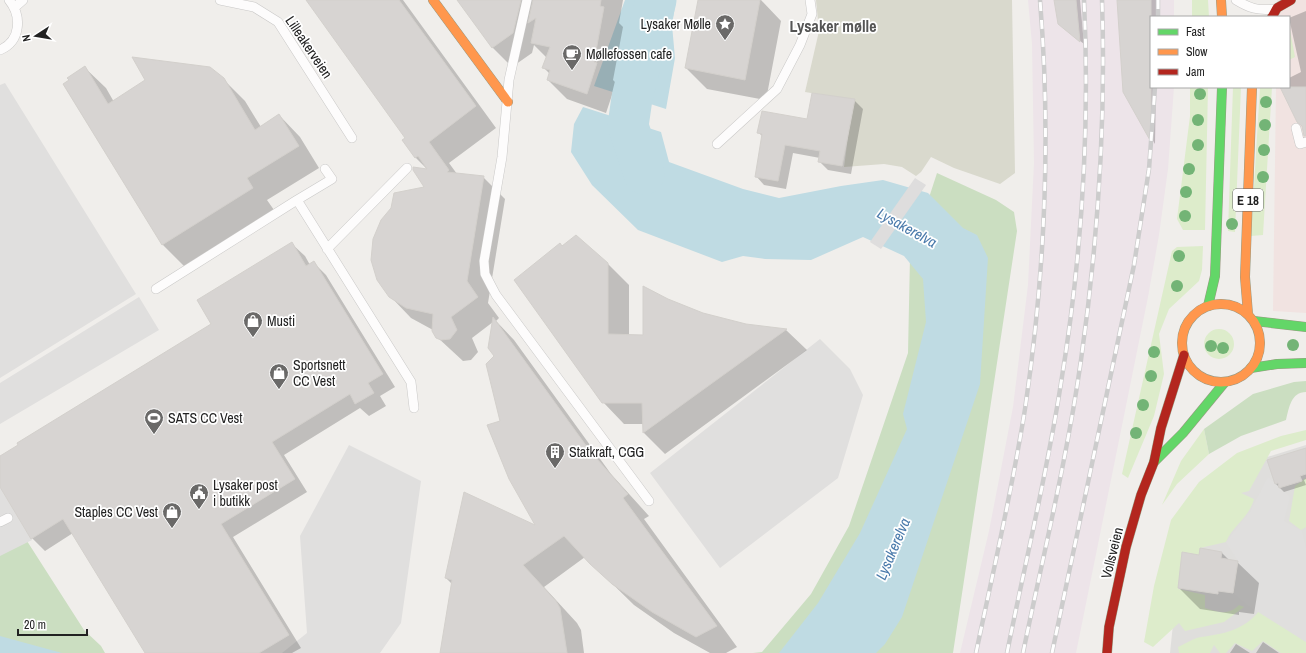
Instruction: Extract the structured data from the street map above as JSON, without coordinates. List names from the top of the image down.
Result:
{
  "streets": {
    "main road": ["E 18", "Vollsveien"],
    "lane": ["Lilleakerveien"]
  },
  "crossings": [
    ["E 18", "Vollsveien"]
  ],
  "districts": ["Lysaker mølle"],
  "water": ["Lysakerelva"],
  "places": {
    "place": ["Lysaker Mølle"],
    "cafe": ["Møllefossen cafe"],
    "shop": ["Musti", "Sportsnett CC Vest", "Staples CC Vest"],
    "sports": ["SATS CC Vest"],
    "building": ["Statkraft, CGG"],
    "public building": ["Lysaker post i butikk"]
  },
  "legend": ["Fast", "Slow", "Jam"],
  "scale_bar": "20 m",
  "north": "left"
}
